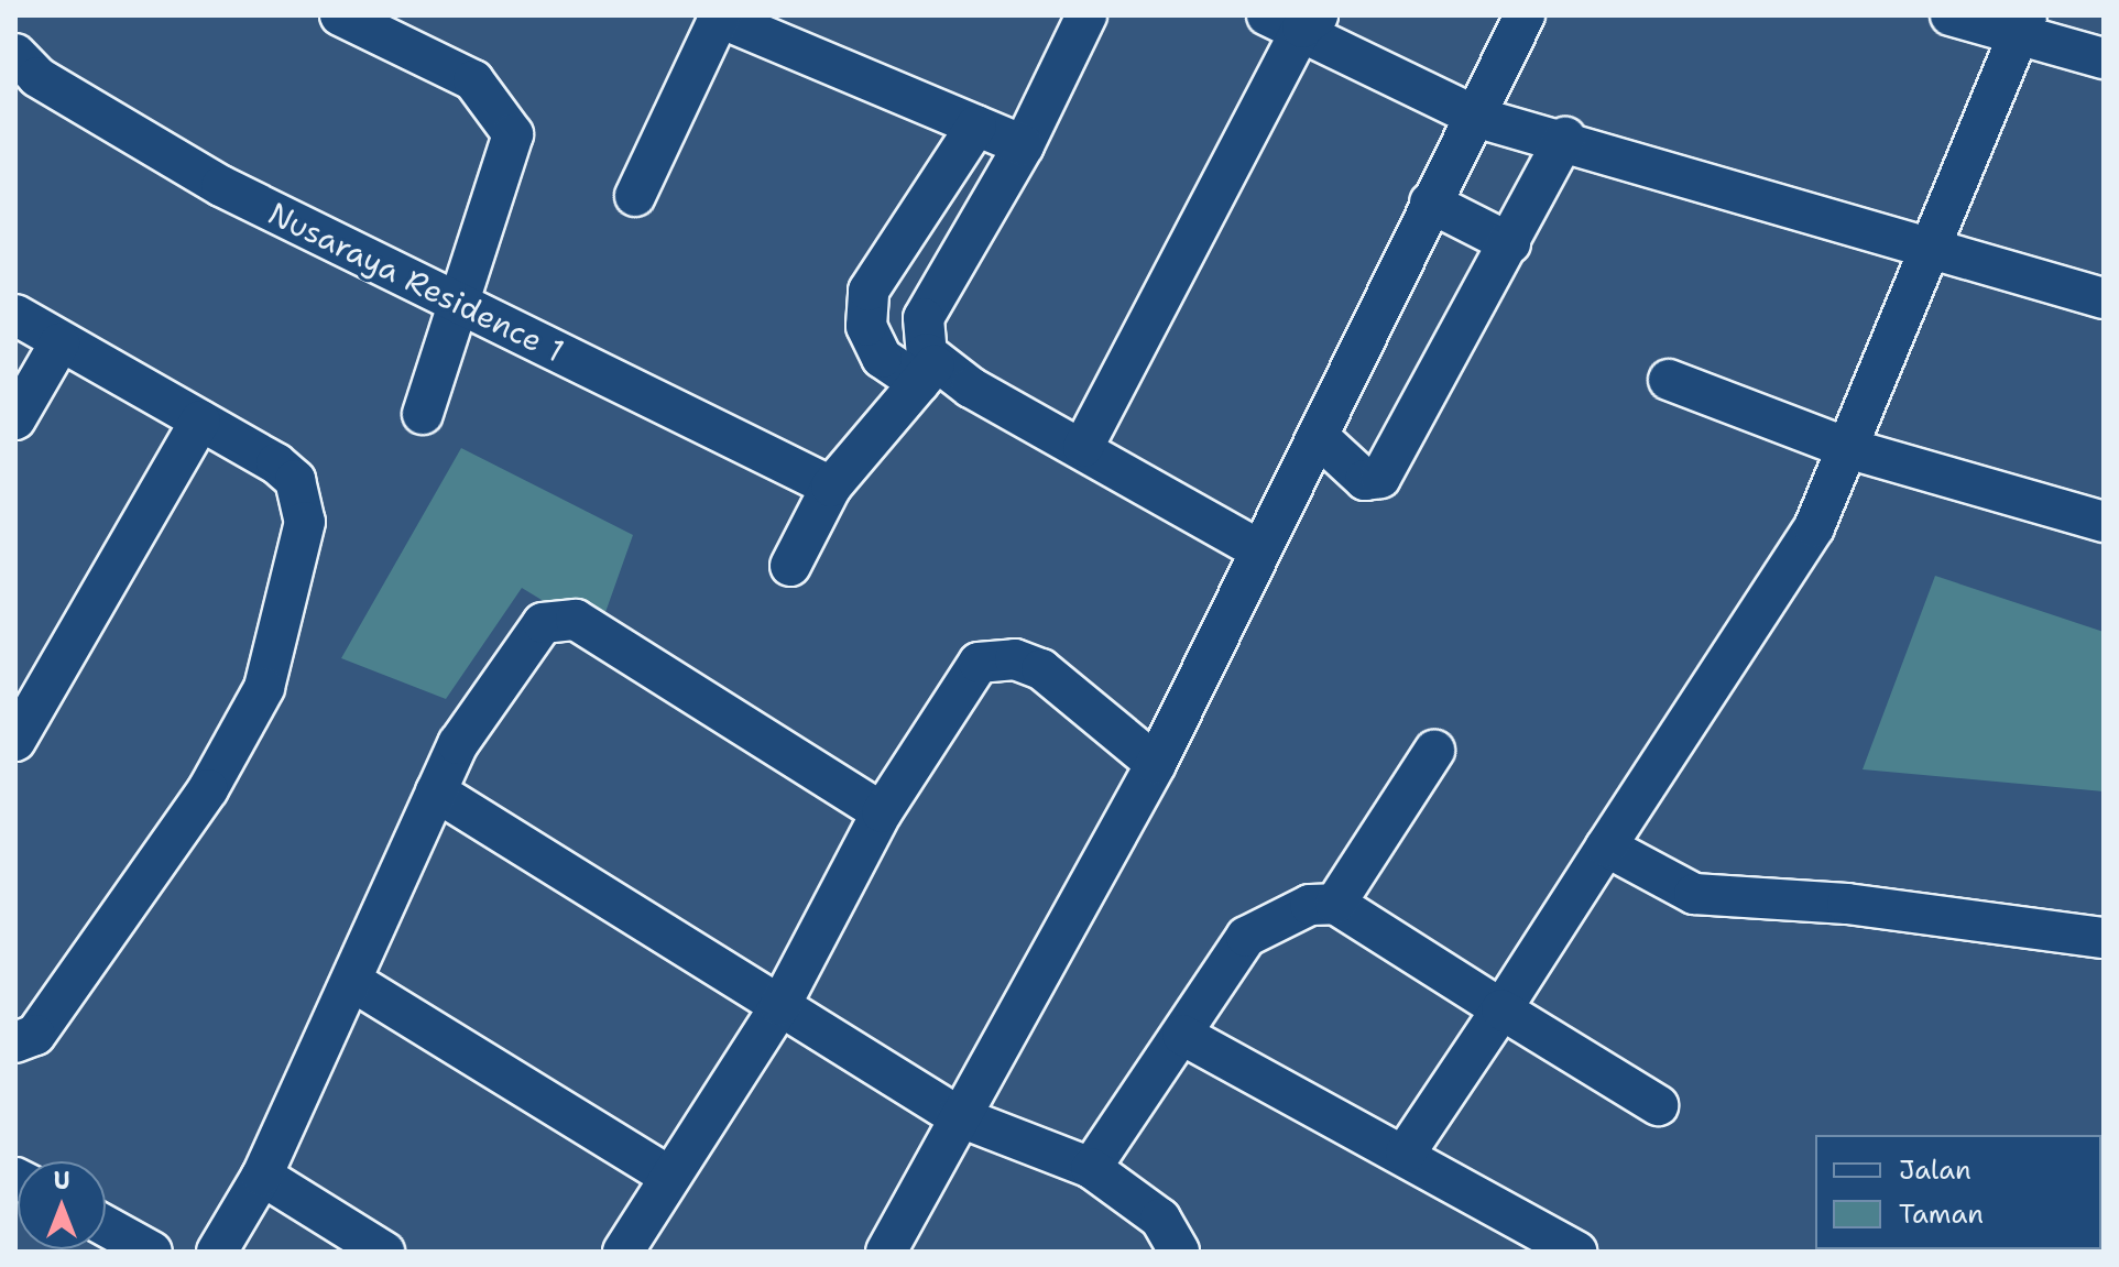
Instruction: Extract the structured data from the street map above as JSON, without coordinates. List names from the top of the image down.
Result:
{
  "streets": {
    "street": ["Nusaraya Residence 1"]
  },
  "legend": ["Jalan", "Taman"],
  "north": "top"
}
